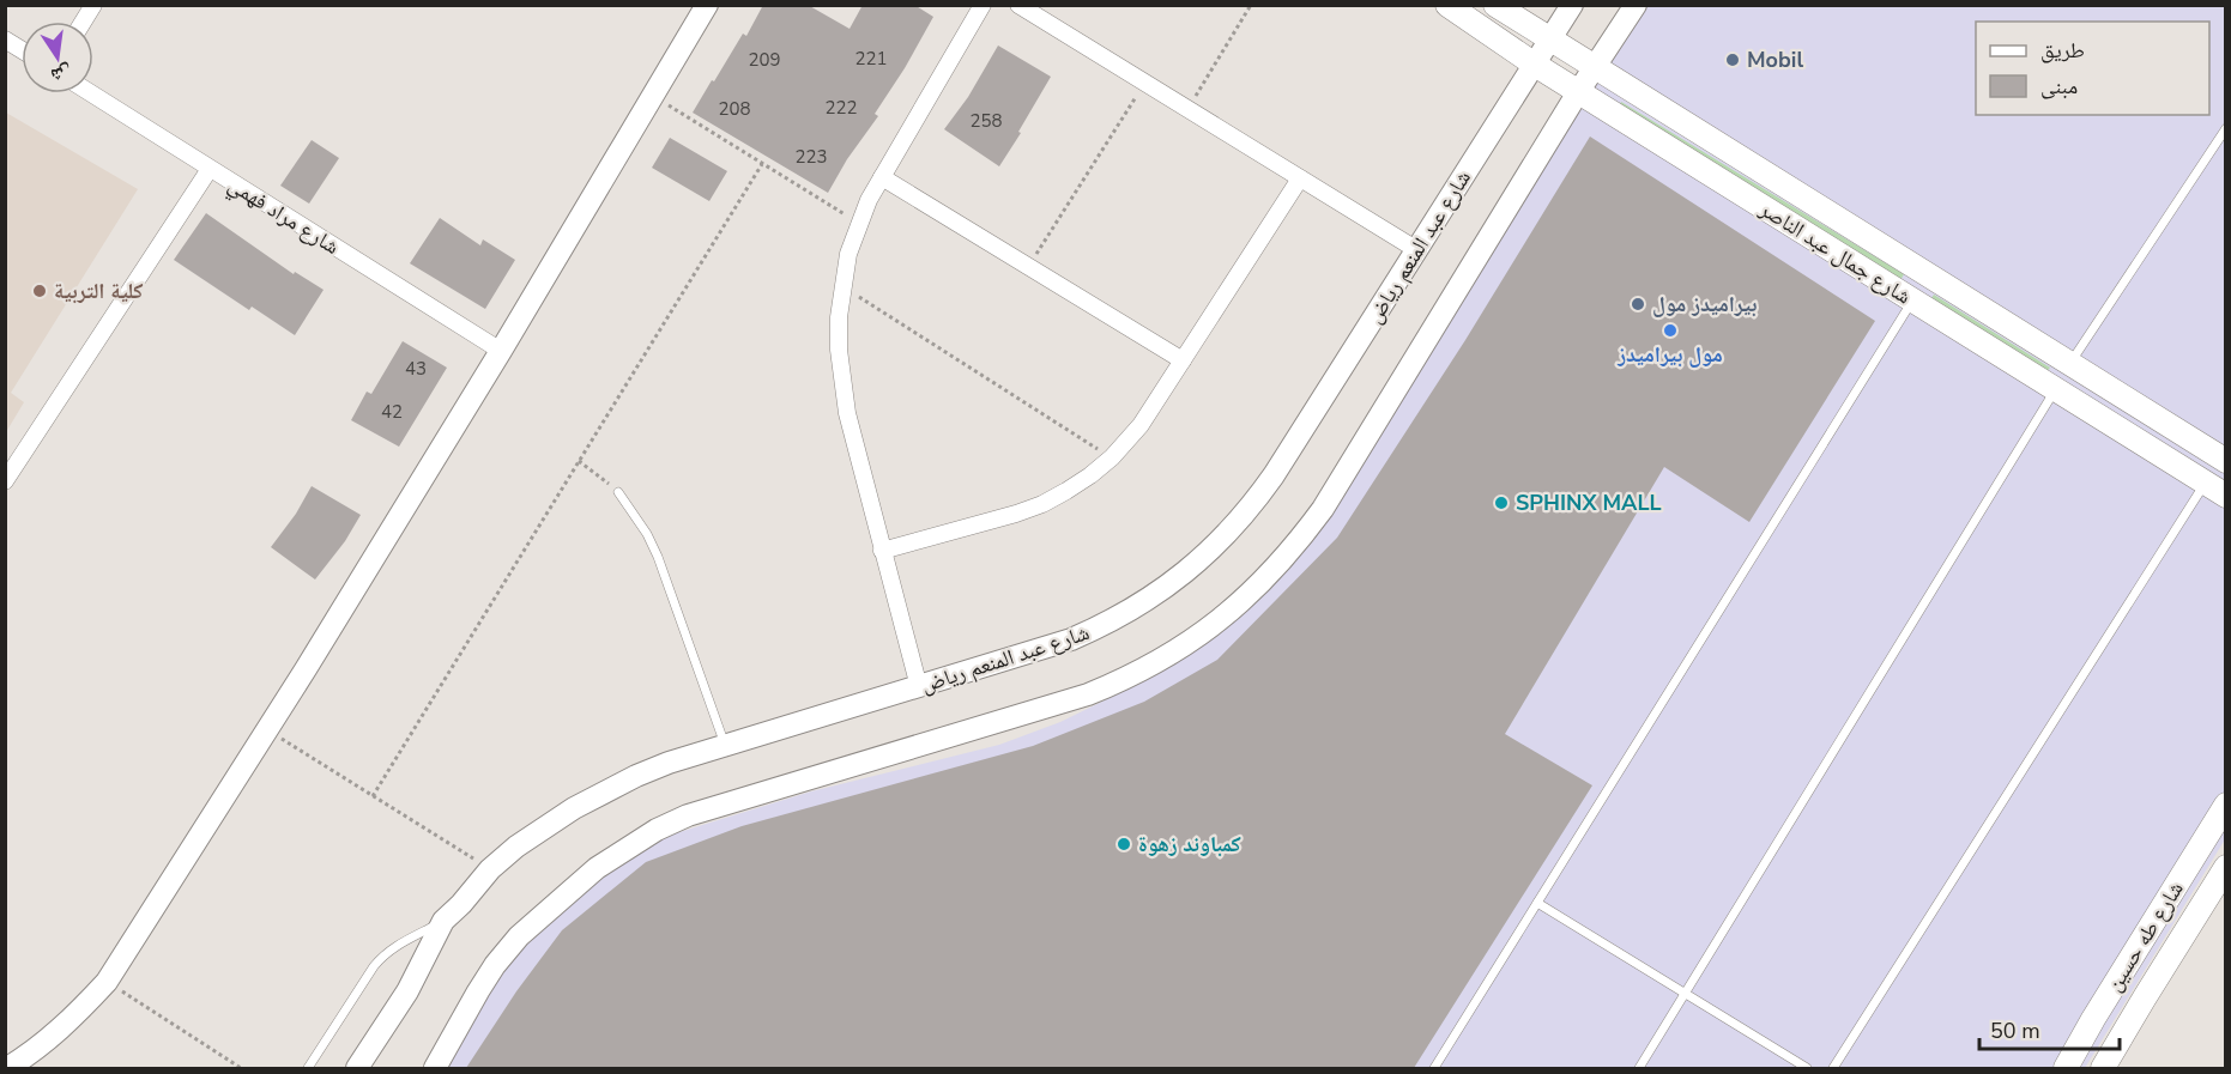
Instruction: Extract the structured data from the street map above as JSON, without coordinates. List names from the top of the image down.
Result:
{
  "streets": {
    "main road": ["شارع جمال عبد الناصر", "شارع طه حسين"],
    "street": ["شارع مراد فهمي", "شارع عبد المنعم رياض"]
  },
  "crossings": [
    ["شارع عبد المنعم رياض", "شارع جمال عبد الناصر"]
  ],
  "places": [
    "Mobil",
    "كلية التربية",
    "بيراميدز مول",
    "مول بيراميدز",
    "SPHINX MALL",
    "كمباوند زهوة"
  ],
  "house_numbers": [
    "221",
    "209",
    "222",
    "208",
    "258",
    "223",
    "43",
    "42"
  ],
  "legend": ["طريق", "مبنى"],
  "scale_bar": "50 m",
  "north": "bottom"
}
